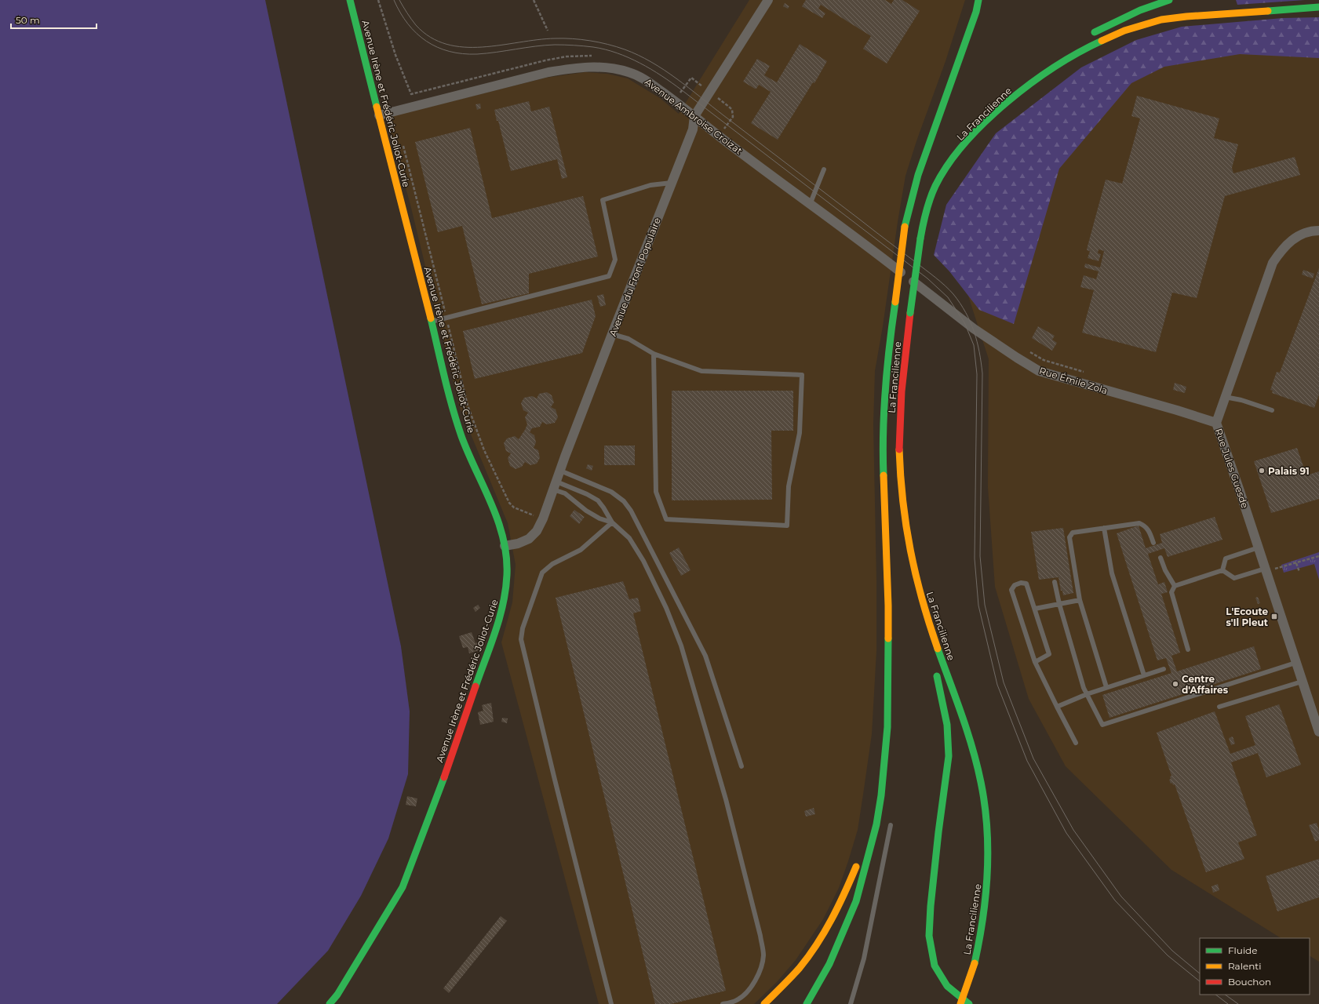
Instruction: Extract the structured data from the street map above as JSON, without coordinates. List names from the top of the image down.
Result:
{
  "streets": {
    "main road": ["Avenue Irène et Frédéric Joliot-Curie", "La Francilienne"],
    "street": [
      "Avenue Ambroise Croizat",
      "Avenue du Front Populaire",
      "Rue Émile Zola",
      "Rue Jules Guesde"
    ]
  },
  "crossings": [
    ["Avenue Irène et Frédéric Joliot-Curie", "Avenue Ambroise Croizat"],
    ["Avenue Irène et Frédéric Joliot-Curie", "Avenue du Front Populaire"],
    ["Avenue Ambroise Croizat", "Avenue du Front Populaire"],
    ["Avenue Ambroise Croizat", "Rue Émile Zola"],
    ["Rue Émile Zola", "Rue Jules Guesde"]
  ],
  "places": {
    "other": ["Palais 91", "Centre d'Affaires"],
    "transit": ["L'Ecoute s'Il Pleut"]
  },
  "legend": ["Fluide", "Ralenti", "Bouchon"],
  "scale_bar": "50 m"
}
